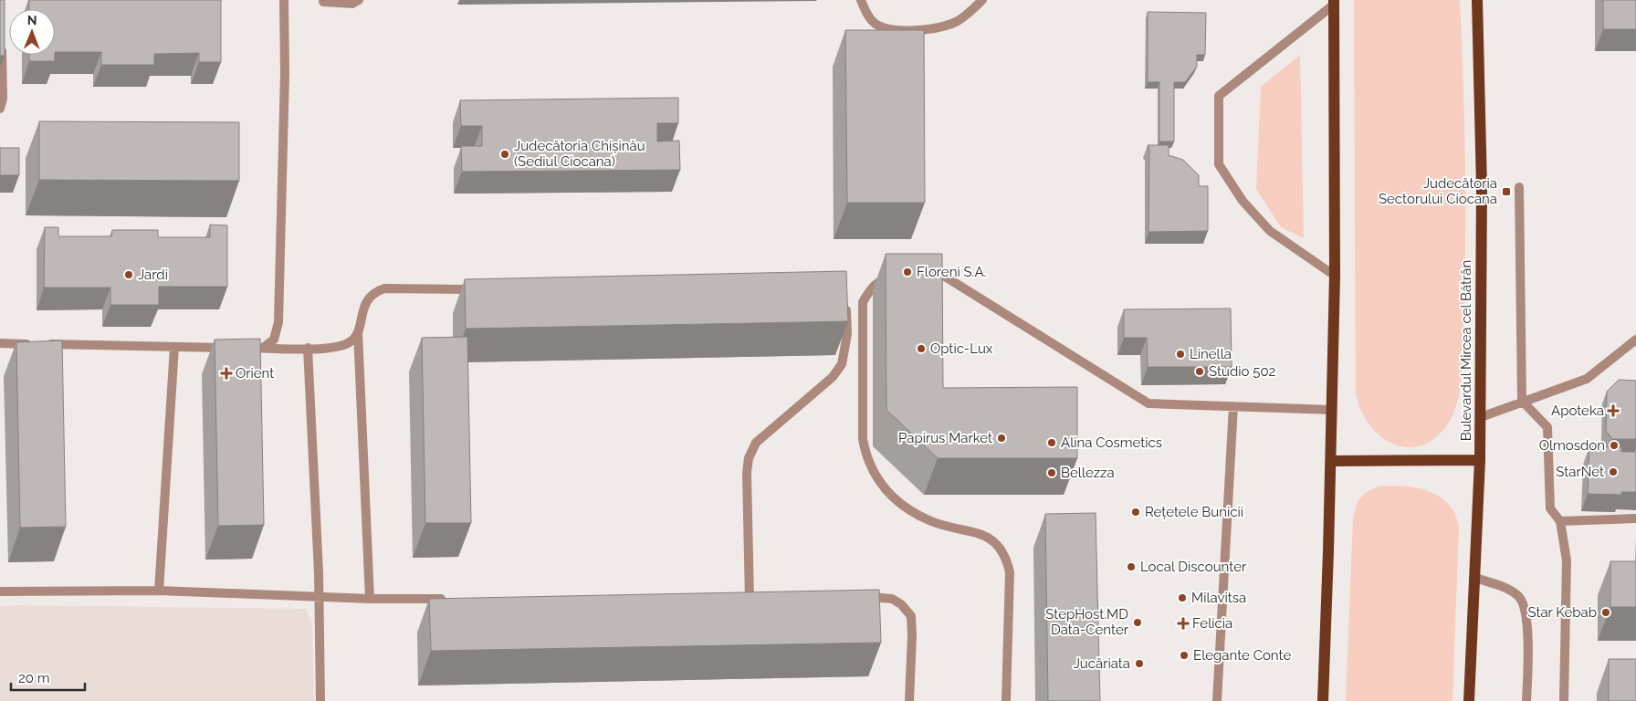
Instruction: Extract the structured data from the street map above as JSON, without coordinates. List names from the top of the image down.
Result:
{
  "streets": {
    "main road": ["Bulevardul Mircea cel Bătrân"]
  },
  "places": {
    "other": [
      "Judecătoria Chișinău (Sediul Ciocana)",
      "Floreni S.A.",
      "Jardi",
      "Optic-Lux",
      "Linella",
      "Studio 502",
      "Papirus Market",
      "Alina Cosmetics",
      "Olmosdon",
      "StarNet",
      "Bellezza",
      "Rețetele Bunicii",
      "Local Discounter",
      "Milavitsa",
      "Star Kebab",
      "StepHost.MD Data-Center",
      "Elegante Conte",
      "Jucăriata"
    ],
    "transit": ["Judecătoria Sectorului Ciocana"],
    "health": ["Orient", "Apoteka", "Felicia"]
  },
  "scale_bar": "20 m",
  "north": "top"
}
